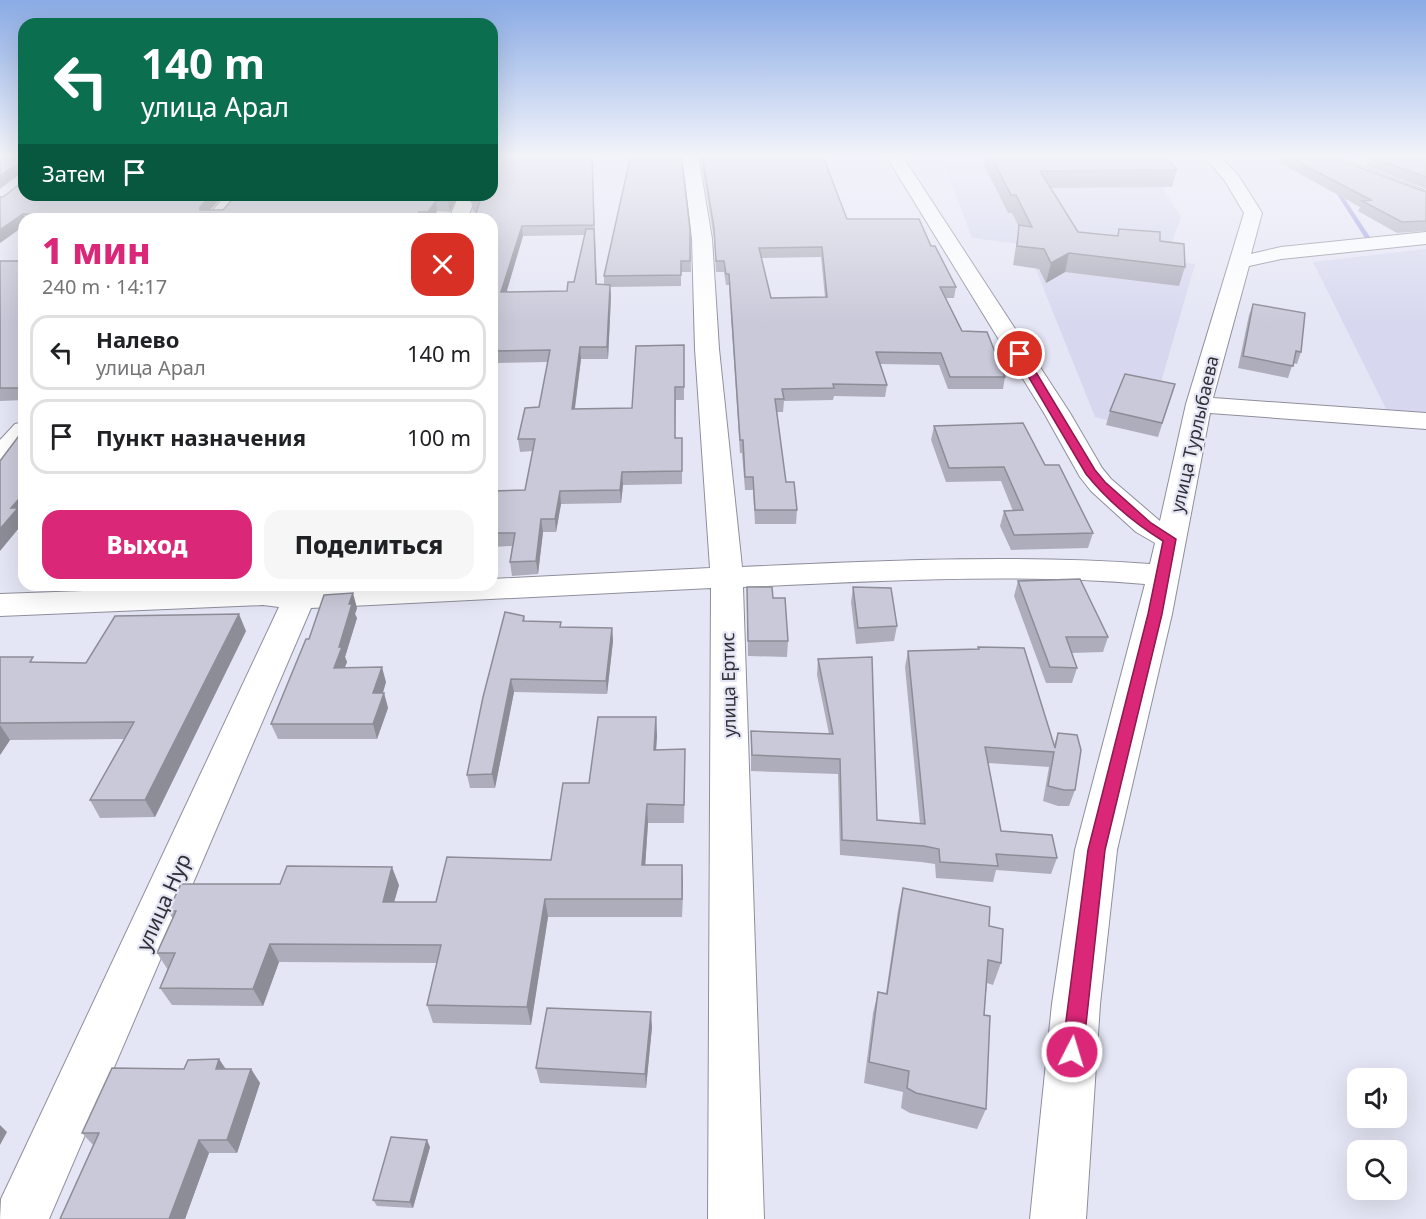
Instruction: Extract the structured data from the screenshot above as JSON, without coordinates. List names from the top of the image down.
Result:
{
  "streets": {
    "street": ["улица Турлыбаева", "улица Ертис", "улица Нур"]
  },
  "page": {
    "turn": ["140 m", "улица Арал"],
    "then": "Затем",
    "heading": ["1 мин", "240 m · 14:17"],
    "list": [
      {
        "name": "Налево",
        "note": "улица Арал",
        "value": "140 m"
      },
      {
        "name": "Пункт назначения",
        "value": "100 m"
      }
    ],
    "buttons": ["Выход", "Поделиться"]
  }
}
